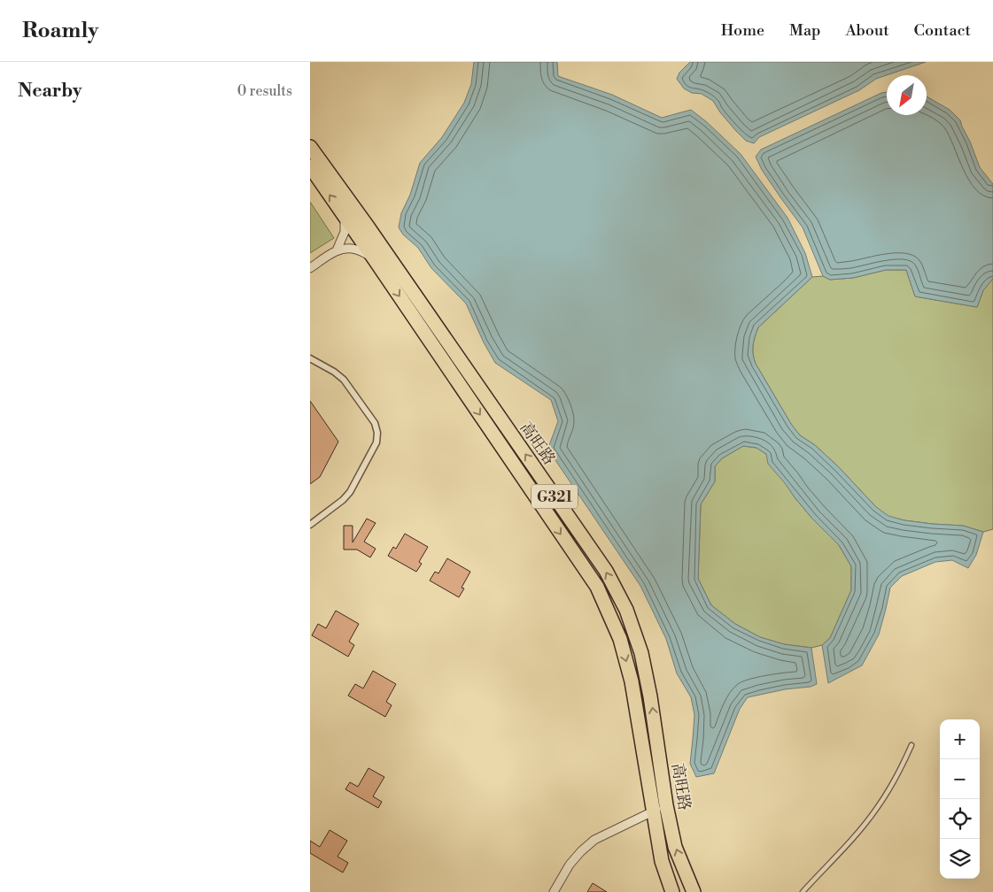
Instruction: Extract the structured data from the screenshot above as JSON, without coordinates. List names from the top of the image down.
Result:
{
  "streets": {
    "highway": ["高旺路", "G321"]
  },
  "north": "bottom left",
  "page": {
    "header": "Roamly",
    "nav": [
      "Home",
      "Map",
      "About",
      "Contact"
    ],
    "heading": ["Nearby", "0 results"],
    "map_buttons": ["+", "−"]
  }
}
